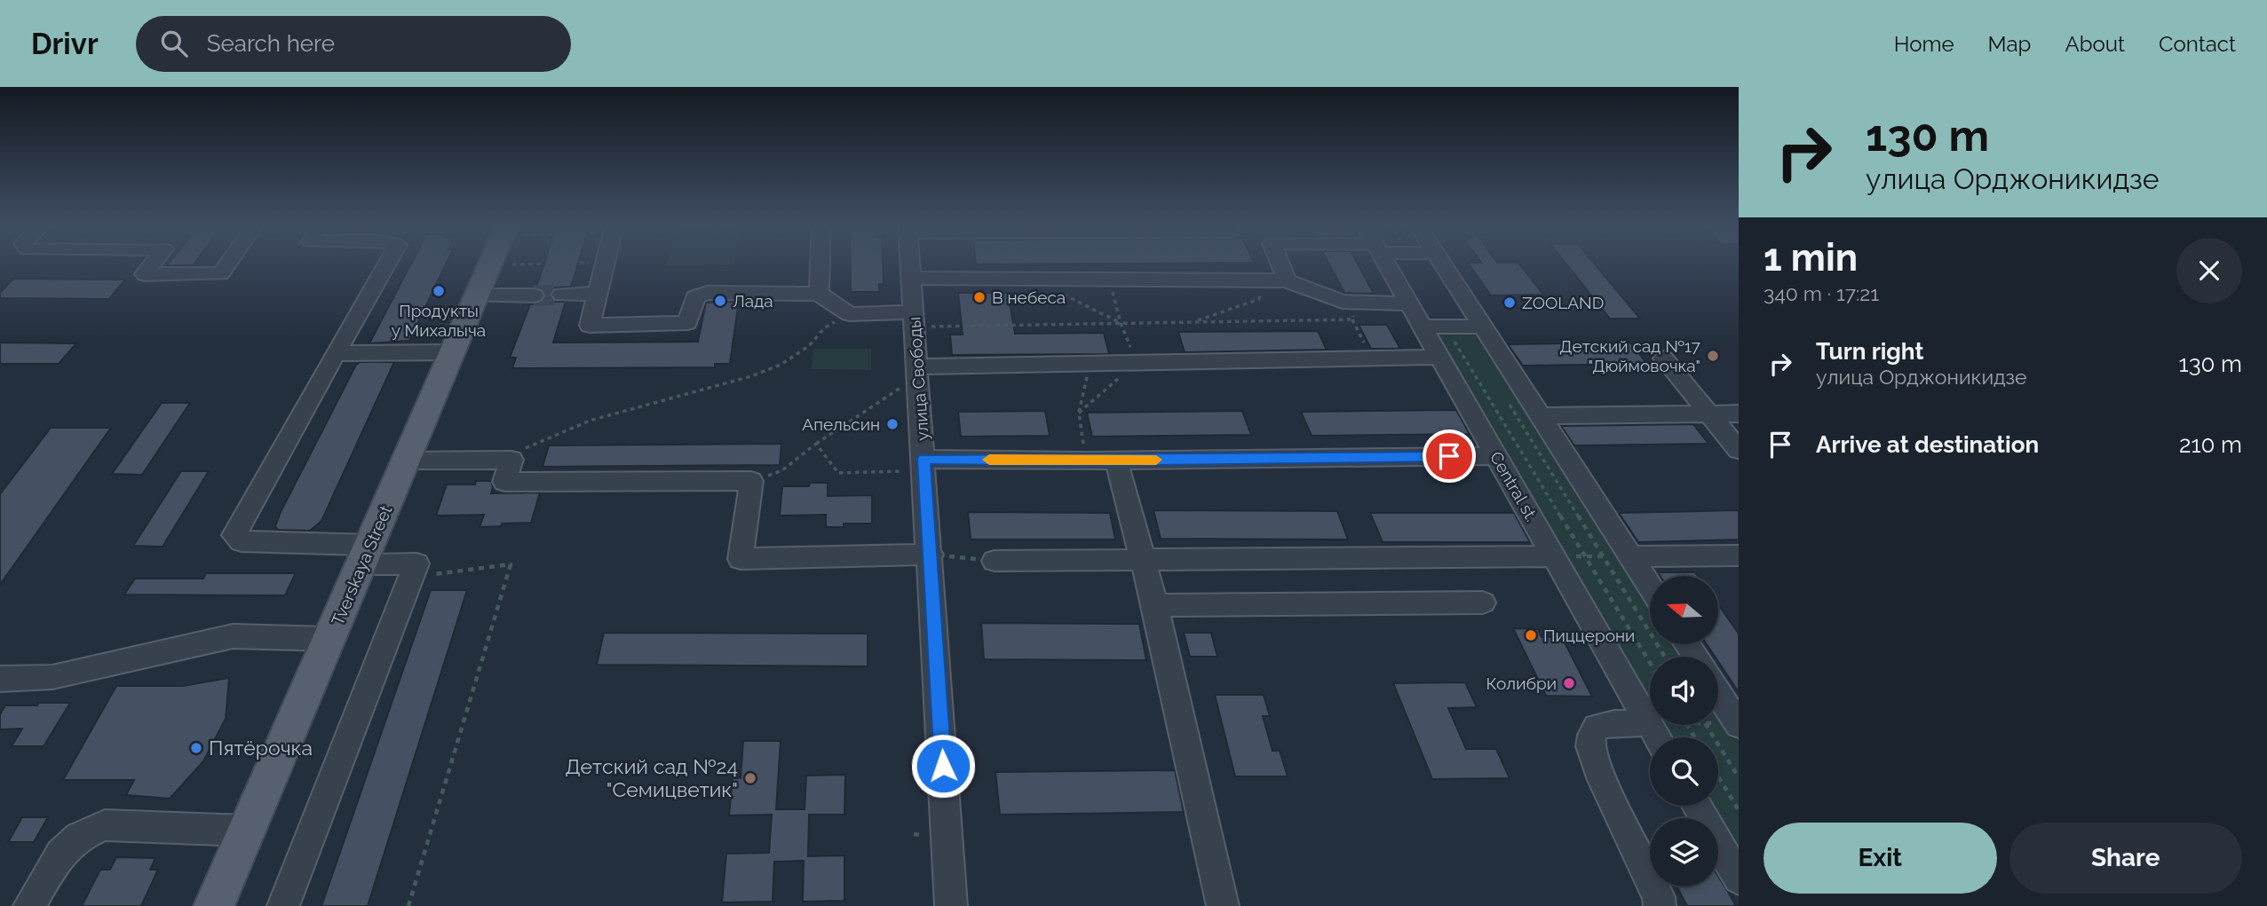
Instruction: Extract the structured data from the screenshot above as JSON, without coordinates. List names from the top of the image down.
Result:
{
  "streets": {
    "main road": ["Tverskaya Street"],
    "street": ["улица Свободы", "Central st."]
  },
  "places": [
    "Продукты у Михалыча",
    "В небеса",
    "Лада",
    "ZOOLAND",
    "Детский сад №17 \"Дюймовочка\"",
    "Апельсин",
    "Пиццерони",
    "Колибри",
    "Пятёрочка",
    "Детский сад №24 \"Семицветик\""
  ],
  "north": "left",
  "page": {
    "header": "Drivr",
    "search": "Search here",
    "nav": [
      "Home",
      "Map",
      "About",
      "Contact"
    ],
    "turn": ["130 m", "улица Орджоникидзе"],
    "heading": ["1 min", "340 m · 17:21"],
    "list": [
      {
        "name": "Turn right",
        "note": "улица Орджоникидзе",
        "value": "130 m"
      },
      {
        "name": "Arrive at destination",
        "value": "210 m"
      }
    ],
    "buttons": ["Exit", "Share"]
  }
}
